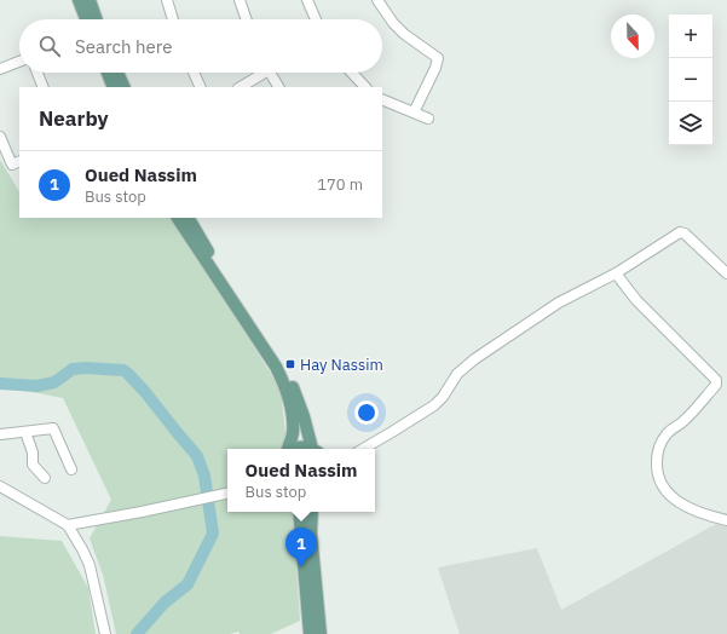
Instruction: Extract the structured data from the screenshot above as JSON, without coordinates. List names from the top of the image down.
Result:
{
  "places": {
    "transit": ["Hay Nassim"]
  },
  "north": "bottom",
  "page": {
    "map_buttons": ["+", "−"],
    "search": "Search here",
    "heading": "Nearby",
    "list": [
      {
        "mark": "1",
        "name": "Oued Nassim",
        "note": "Bus stop",
        "value": "170 m"
      }
    ],
    "popup": ["Oued Nassim", "Bus stop"],
    "pins": "1"
  }
}
